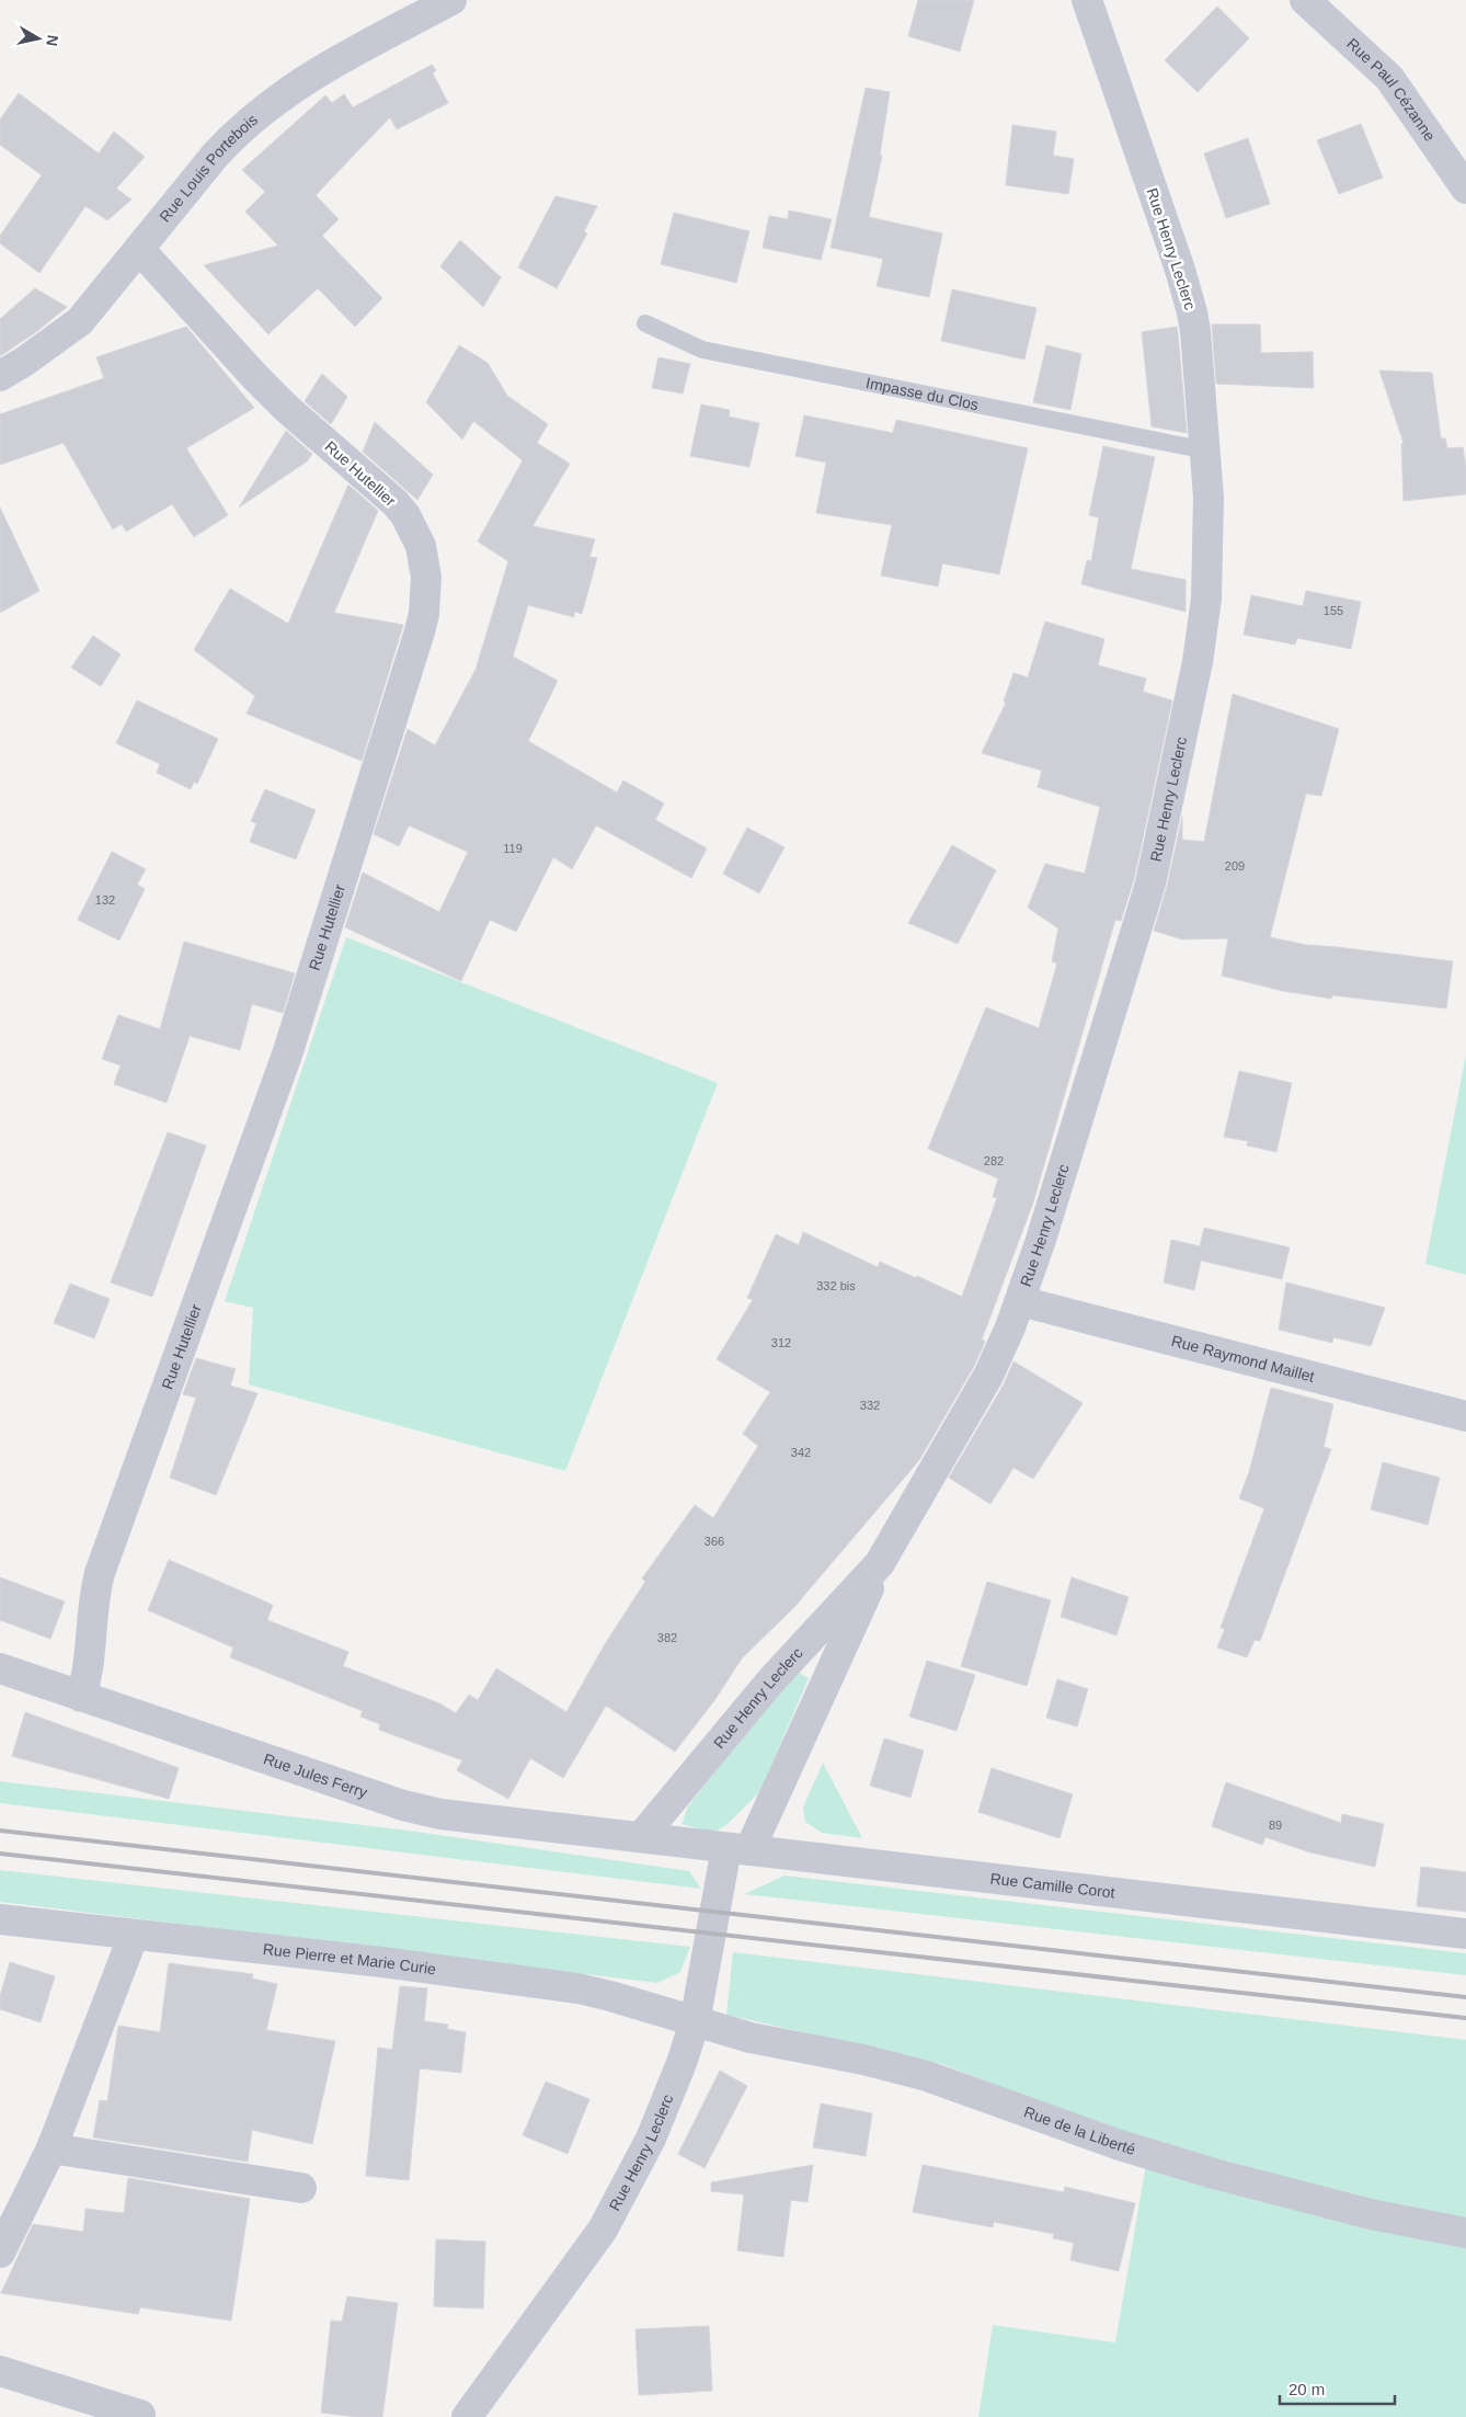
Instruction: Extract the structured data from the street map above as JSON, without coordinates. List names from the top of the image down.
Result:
{
  "streets": {
    "street": [
      "Rue Paul Cézanne",
      "Rue Louis Portebois",
      "Rue Henry Leclerc",
      "Rue Hutellier",
      "Rue Raymond Maillet",
      "Rue Jules Ferry",
      "Rue Camille Corot",
      "Rue Pierre et Marie Curie",
      "Rue de la Liberté"
    ],
    "lane": ["Impasse du Clos"]
  },
  "crossings": [
    ["Rue Louis Portebois", "Rue Hutellier"],
    ["Rue Henry Leclerc", "Impasse du Clos"],
    ["Rue Henry Leclerc", "Rue Raymond Maillet"],
    ["Rue Henry Leclerc", "Rue Jules Ferry"],
    ["Rue Henry Leclerc", "Rue Camille Corot"],
    ["Rue Henry Leclerc", "Rue Pierre et Marie Curie"],
    ["Rue Henry Leclerc", "Rue de la Liberté"],
    ["Rue Hutellier", "Rue Jules Ferry"],
    ["Rue Jules Ferry", "Rue Camille Corot"],
    ["Rue Pierre et Marie Curie", "Rue de la Liberté"]
  ],
  "house_numbers": [
    "155",
    "119",
    "209",
    "132",
    "282",
    "332 bis",
    "312",
    "332",
    "342",
    "366",
    "382",
    "89"
  ],
  "scale_bar": "20 m",
  "north": "right"
}
